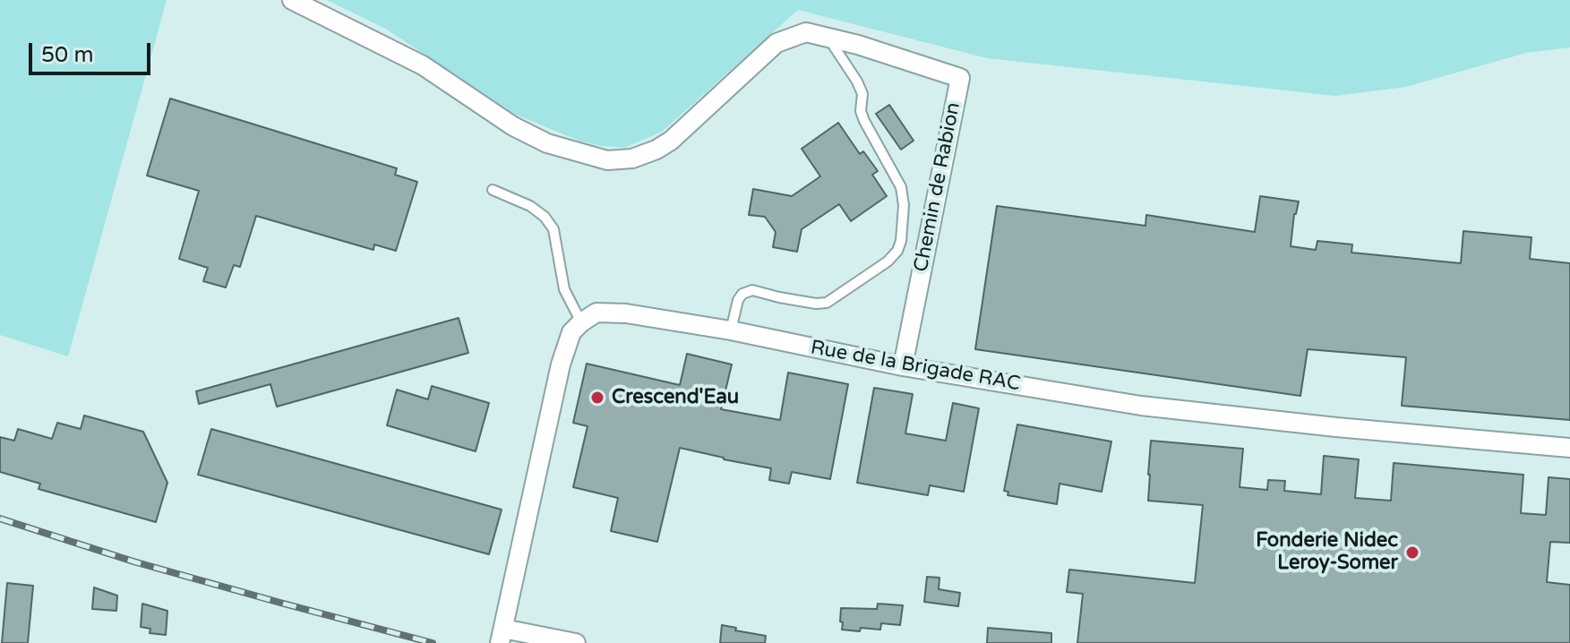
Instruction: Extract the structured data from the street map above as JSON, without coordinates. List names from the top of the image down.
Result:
{
  "streets": {
    "street": ["Chemin de Rabion", "Rue de la Brigade RAC"]
  },
  "crossings": [
    ["Chemin de Rabion", "Rue de la Brigade RAC"]
  ],
  "places": ["Crescend'Eau", "Fonderie Nidec Leroy-Somer"],
  "scale_bar": "50 m"
}
